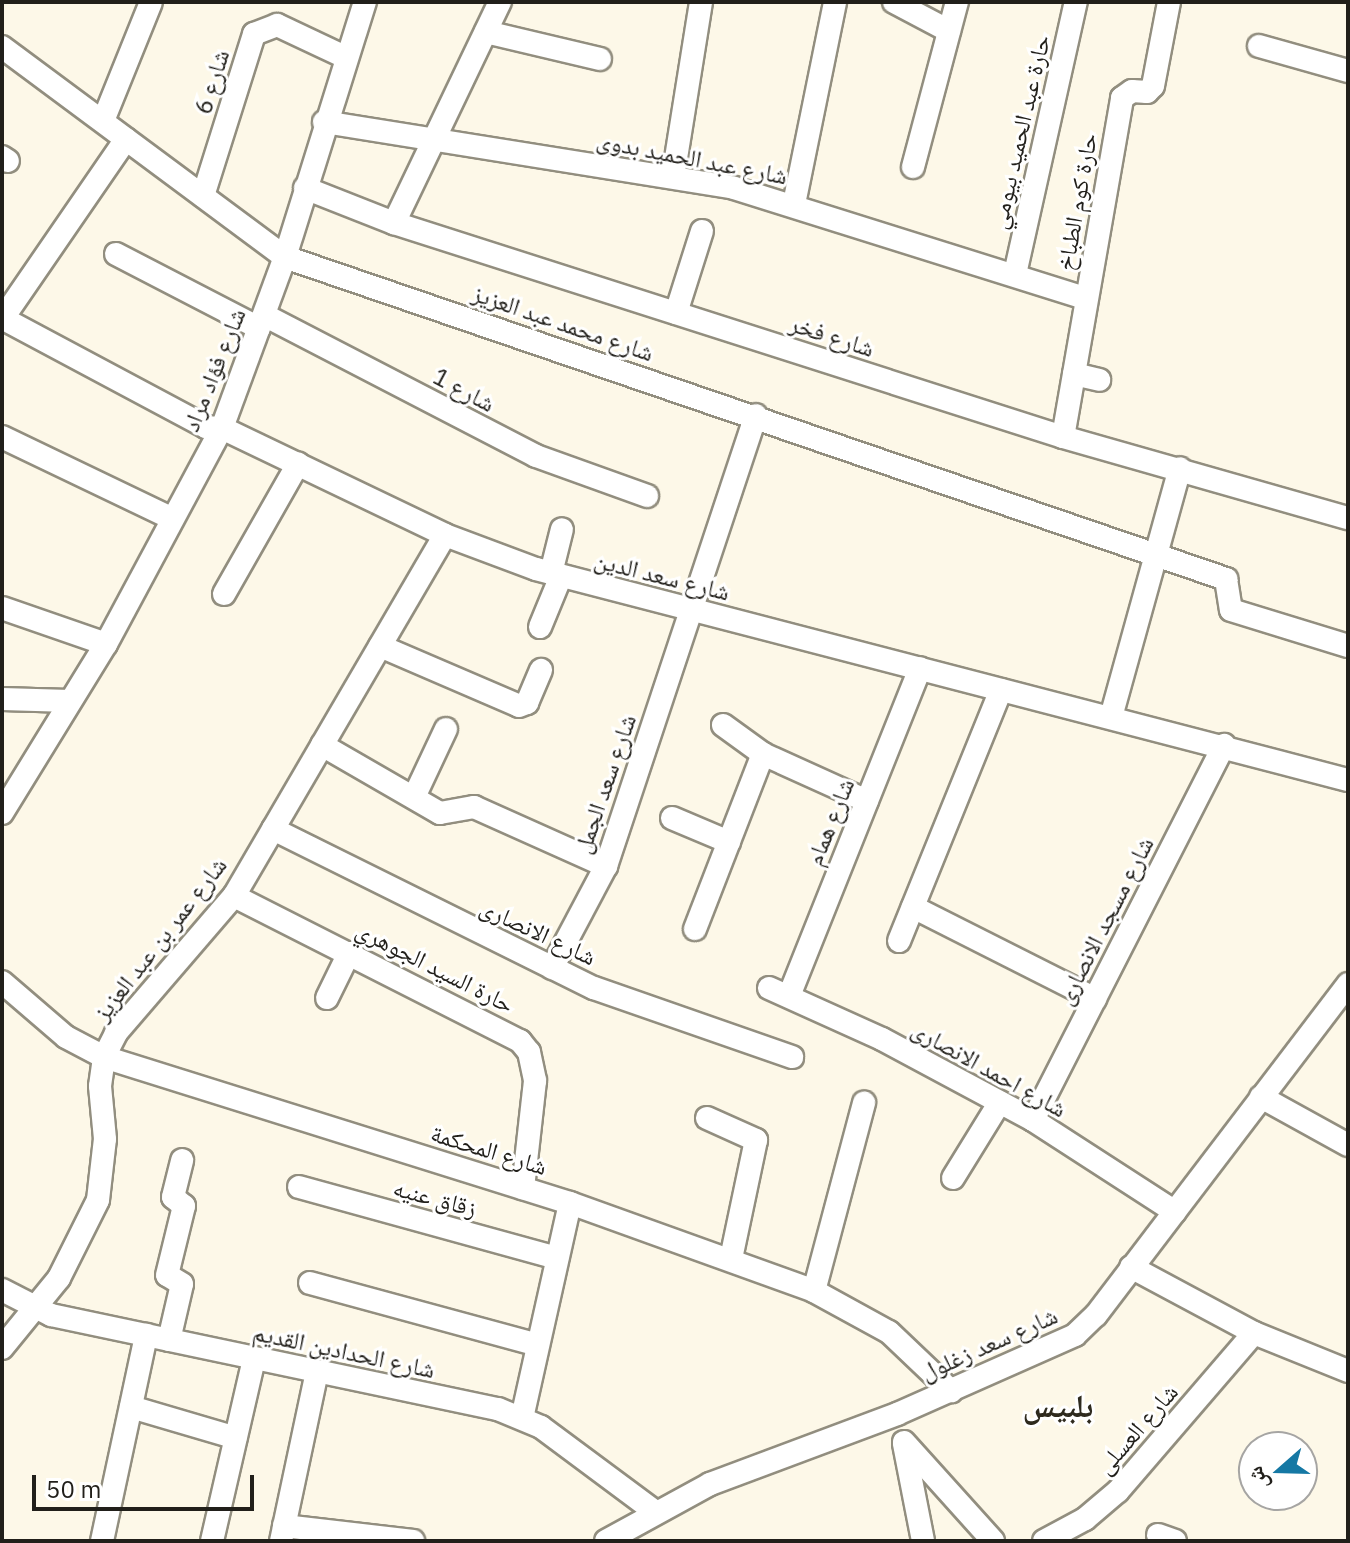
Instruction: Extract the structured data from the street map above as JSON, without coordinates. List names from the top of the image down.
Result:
{
  "streets": {
    "street": [
      "شارع 6",
      "حارة عبد الحميد بيومي",
      "شارع عبد الحميد بدوى",
      "حارة كوم الطباخ",
      "شارع محمد عبد العزيز",
      "شارع فخر",
      "شارع فؤاد مراد",
      "شارع 1",
      "شارع سعد الدين",
      "شارع سعد الجمل",
      "شارع همام",
      "شارع مسجد الانصارى",
      "شارع الانصارى",
      "شارع عمر بن عبد العزيز",
      "حارة السيد الجوهري",
      "شارع احمد الانصارى",
      "شارع المحكمة",
      "زقاق عنيه",
      "شارع سعد زغلول",
      "شارع الحدادين القديم",
      "شارع العسلى"
    ]
  },
  "crossings": [
    ["شارع 6", "شارع محمد عبد العزيز"],
    ["شارع 6", "شارع فؤاد مراد"],
    ["حارة عبد الحميد بيومي", "شارع عبد الحميد بدوى"],
    ["شارع عبد الحميد بدوى", "حارة كوم الطباخ"],
    ["شارع عبد الحميد بدوى", "شارع فؤاد مراد"],
    ["حارة كوم الطباخ", "شارع فخر"],
    ["شارع محمد عبد العزيز", "شارع فؤاد مراد"],
    ["شارع محمد عبد العزيز", "شارع سعد الجمل"],
    ["شارع فخر", "شارع فؤاد مراد"],
    ["شارع فؤاد مراد", "شارع 1"],
    ["شارع فؤاد مراد", "شارع سعد الدين"],
    ["شارع سعد الدين", "شارع سعد الجمل"],
    ["شارع سعد الدين", "شارع همام"],
    ["شارع سعد الدين", "شارع مسجد الانصارى"],
    ["شارع سعد الدين", "شارع عمر بن عبد العزيز"],
    ["شارع سعد الجمل", "شارع الانصارى"],
    ["شارع همام", "شارع احمد الانصارى"],
    ["شارع مسجد الانصارى", "شارع احمد الانصارى"],
    ["شارع الانصارى", "شارع عمر بن عبد العزيز"],
    ["شارع عمر بن عبد العزيز", "حارة السيد الجوهري"],
    ["شارع عمر بن عبد العزيز", "شارع المحكمة"],
    ["شارع عمر بن عبد العزيز", "شارع الحدادين القديم"],
    ["حارة السيد الجوهري", "شارع المحكمة"],
    ["شارع احمد الانصارى", "شارع سعد زغلول"],
    ["شارع المحكمة", "شارع سعد زغلول"],
    ["شارع سعد زغلول", "شارع الحدادين القديم"]
  ],
  "districts": ["بلبيس"],
  "scale_bar": "50 m",
  "north": "left"
}
